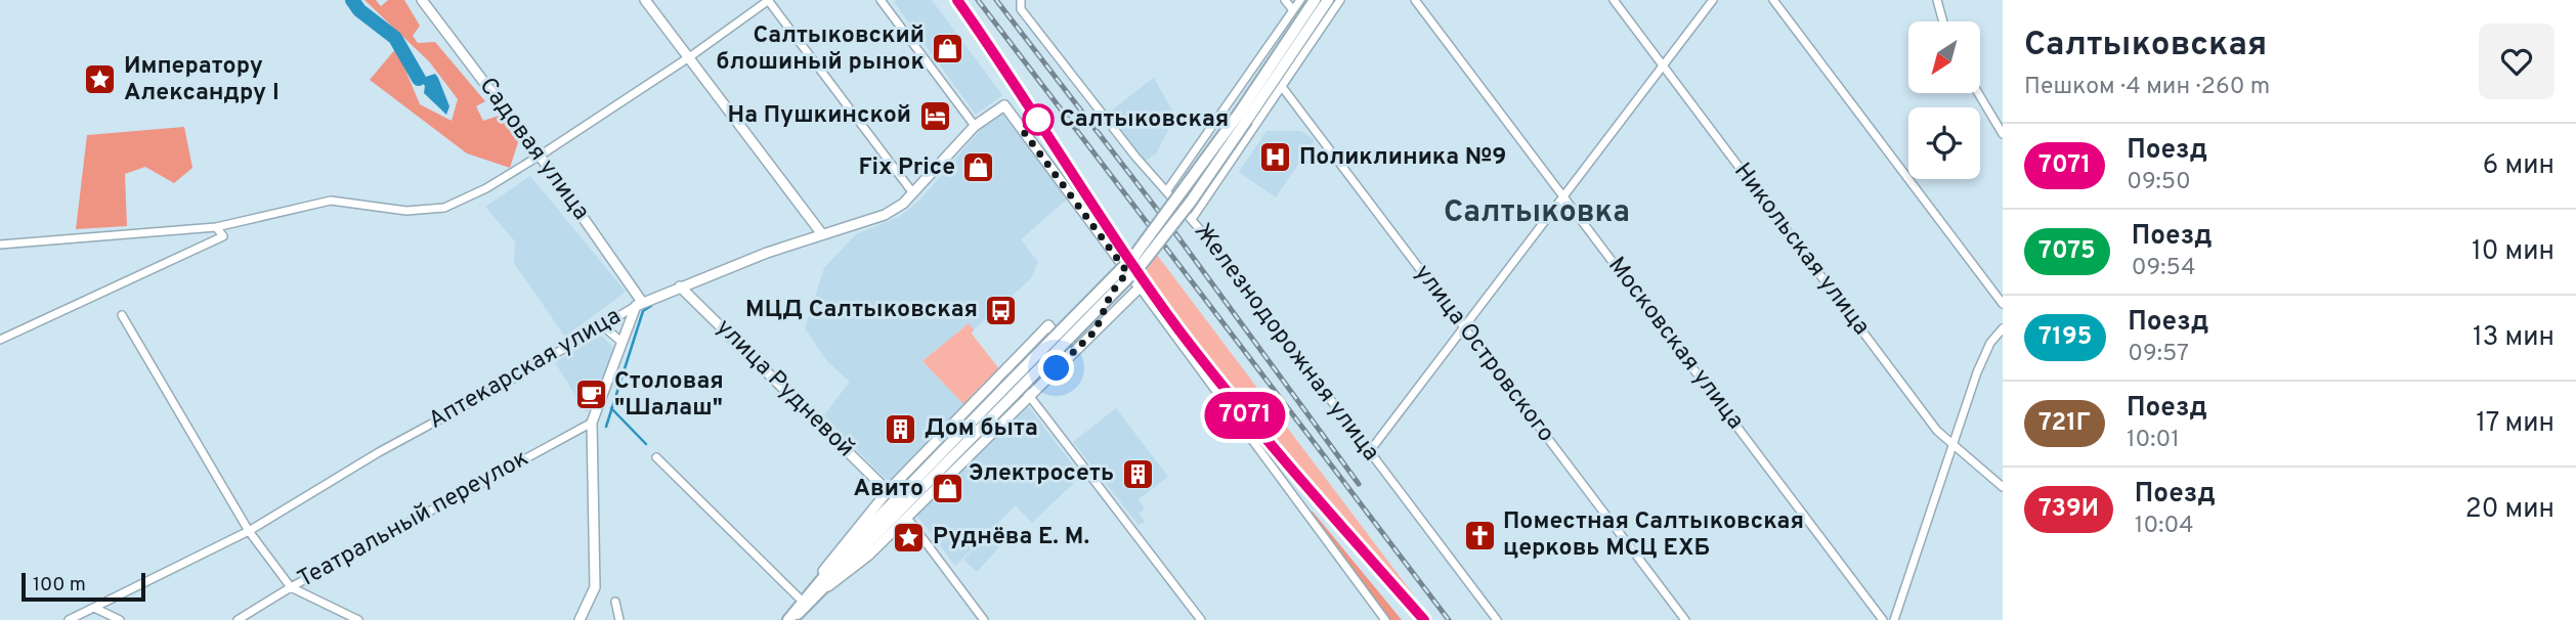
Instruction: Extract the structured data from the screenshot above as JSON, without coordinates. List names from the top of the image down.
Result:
{
  "streets": {
    "street": [
      "Садовая улица",
      "Никольская улица",
      "Железнодорожная улица",
      "Московская улица",
      "улица Островского",
      "Аптекарская улица",
      "улица Рудневой",
      "Театральный переулок"
    ]
  },
  "crossings": [
    ["Садовая улица", "Аптекарская улица"],
    ["Аптекарская улица", "улица Рудневой"]
  ],
  "districts": ["Салтыковка"],
  "places": {
    "shop": ["Салтыковский блошиный рынок", "Fix Price", "Авито"],
    "place": ["Императору Александру I", "Руднёва Е. М."],
    "hotel": ["На Пушкинской"],
    "other": ["Салтыковская"],
    "hospital": ["Поликлиника №9"],
    "bus stop": ["МЦД Салтыковская"],
    "cafe": ["Столовая \"Шалаш\""],
    "building": ["Дом быта", "Электросеть"],
    "church": ["Поместная Салтыковская церковь МСЦ ЕХБ"]
  },
  "scale_bar": "100 m",
  "north": "bottom left",
  "page": {
    "on_map": "7071",
    "heading": ["Салтыковская", "Пешком · 4 мин · 260 m"],
    "list": [
      {
        "mark": "7071",
        "name": "Поезд",
        "note": "09:50",
        "value": "6 мин"
      },
      {
        "mark": "7075",
        "name": "Поезд",
        "note": "09:54",
        "value": "10 мин"
      },
      {
        "mark": "7195",
        "name": "Поезд",
        "note": "09:57",
        "value": "13 мин"
      },
      {
        "mark": "721Г",
        "name": "Поезд",
        "note": "10:01",
        "value": "17 мин"
      },
      {
        "mark": "739И",
        "name": "Поезд",
        "note": "10:04",
        "value": "20 мин"
      }
    ],
    "scale": "100 m"
  }
}
